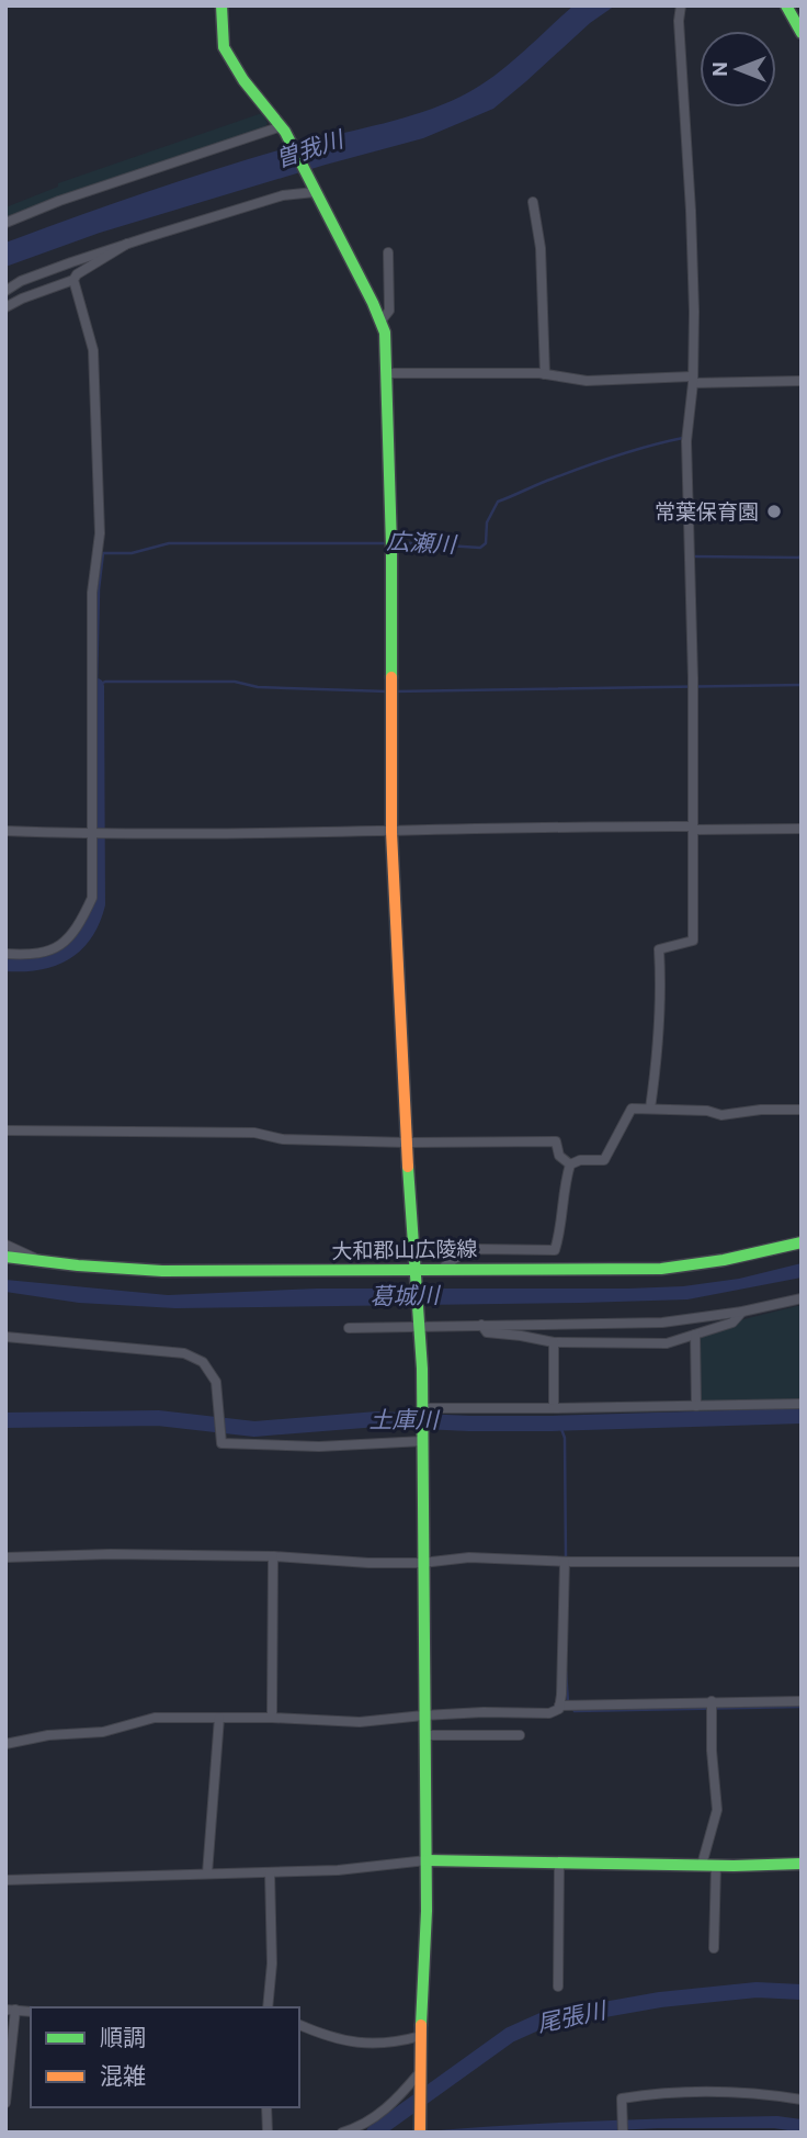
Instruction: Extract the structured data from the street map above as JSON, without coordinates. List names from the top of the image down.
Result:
{
  "streets": {
    "street": ["大和郡山広陵線"]
  },
  "water": [
    "曽我川",
    "広瀬川",
    "葛城川",
    "土庫川",
    "尾張川"
  ],
  "places": ["常葉保育園"],
  "legend": ["順調", "混雑"],
  "north": "left"
}
